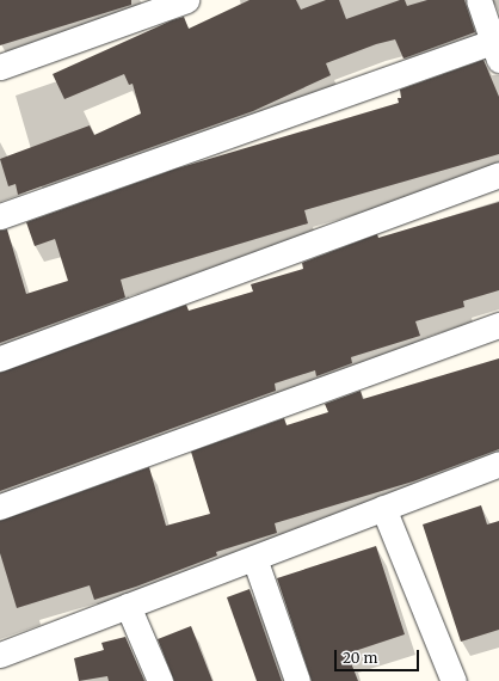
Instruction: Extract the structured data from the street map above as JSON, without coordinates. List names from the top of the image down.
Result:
{
  "scale_bar": "20 m"
}
